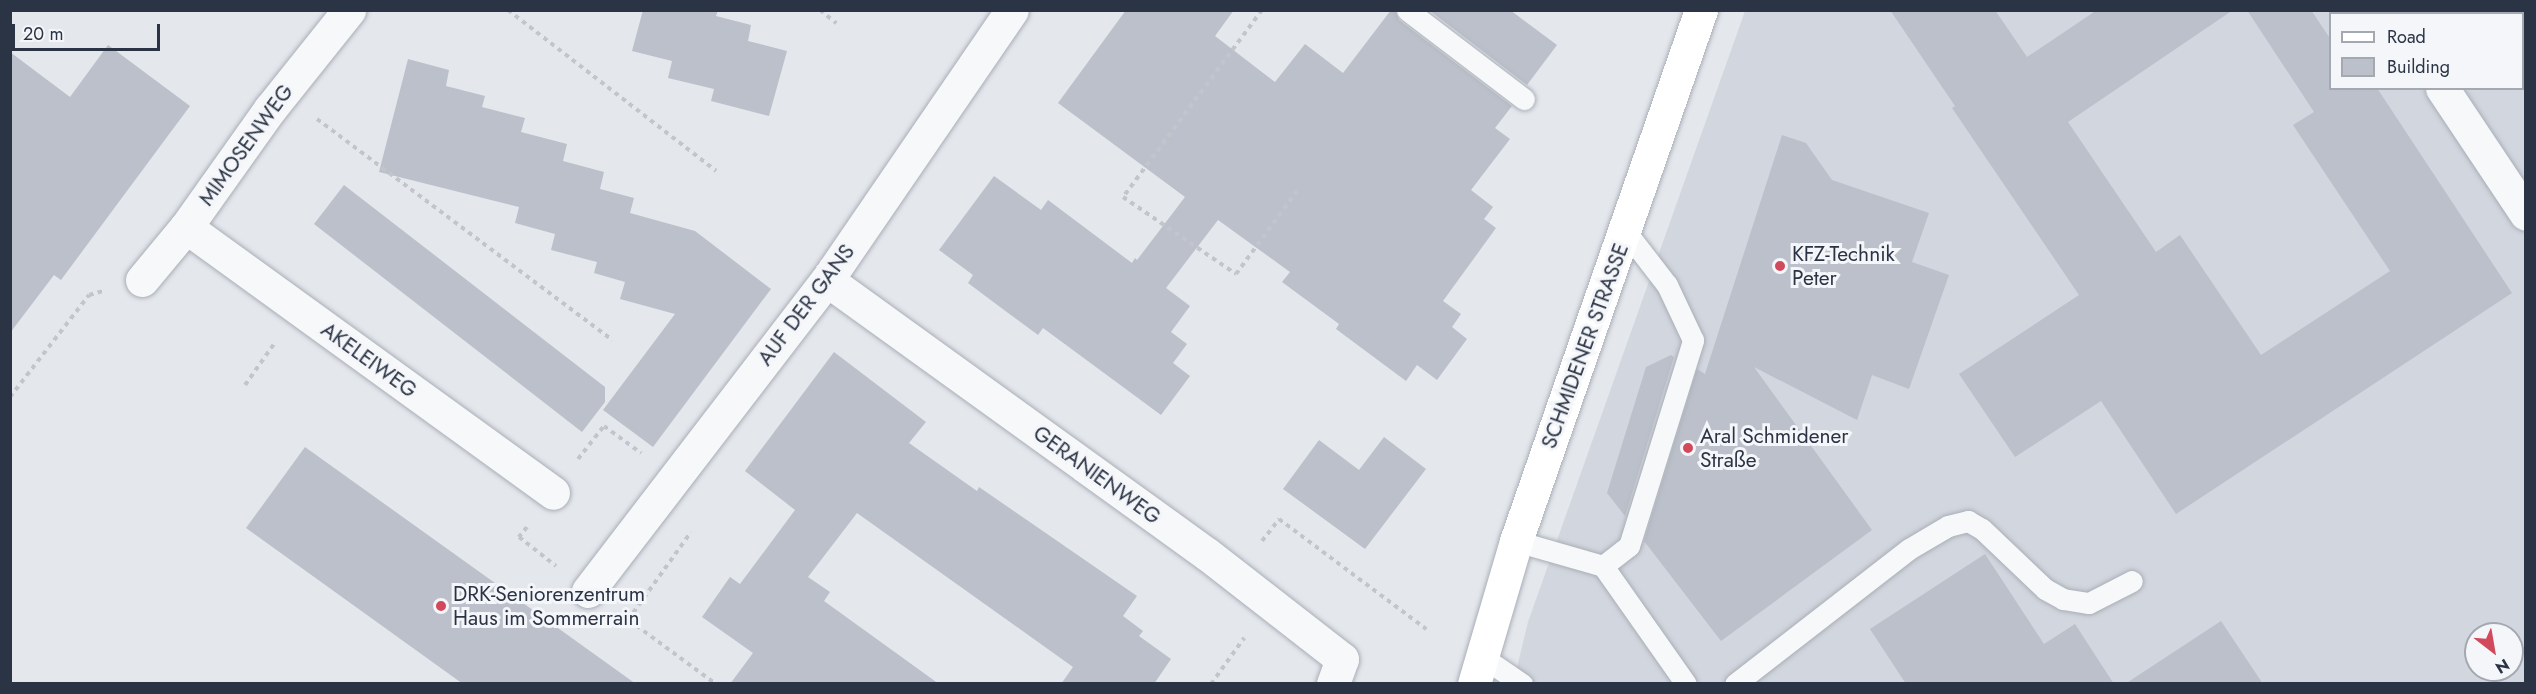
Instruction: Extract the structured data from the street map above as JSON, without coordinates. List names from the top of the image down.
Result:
{
  "streets": {
    "main road": ["SCHMIDENER STRASSE"],
    "street": [
      "MIMOSENWEG",
      "AUF DER GANS",
      "AKELEIWEG",
      "GERANIENWEG"
    ]
  },
  "crossings": [
    ["MIMOSENWEG", "AKELEIWEG"],
    ["AUF DER GANS", "GERANIENWEG"]
  ],
  "places": ["KFZ-Technik Peter", "Aral Schmidener Straße", "DRK-Seniorenzentrum Haus im Sommerrain"],
  "legend": ["Road", "Building"],
  "scale_bar": "20 m",
  "north": "bottom right"
}
